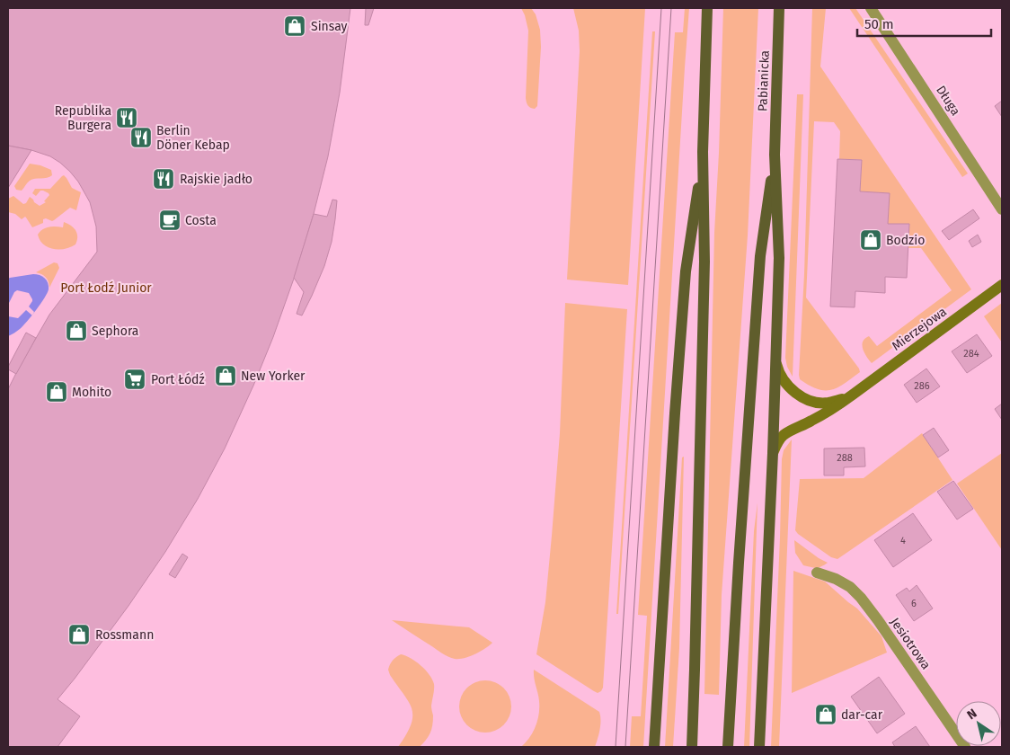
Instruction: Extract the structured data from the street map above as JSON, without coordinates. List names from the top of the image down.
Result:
{
  "streets": {
    "main road": ["Pabianicka"],
    "street": ["Długa", "Mierzejowa", "Jesiotrowa"]
  },
  "parks": ["Port Łodź Junior"],
  "places": {
    "shop": [
      "Sinsay",
      "Bodzio",
      "Sephora",
      "New Yorker",
      "Mohito",
      "Rossmann",
      "dar-car"
    ],
    "restaurant": ["Republika Burgera", "Berlin Döner Kebap", "Rajskie jadło"],
    "cafe": ["Costa"],
    "supermarket": ["Port Łódź"]
  },
  "house_numbers": [
    "284",
    "286",
    "288",
    "4",
    "6"
  ],
  "scale_bar": "50 m",
  "north": "top left"
}
